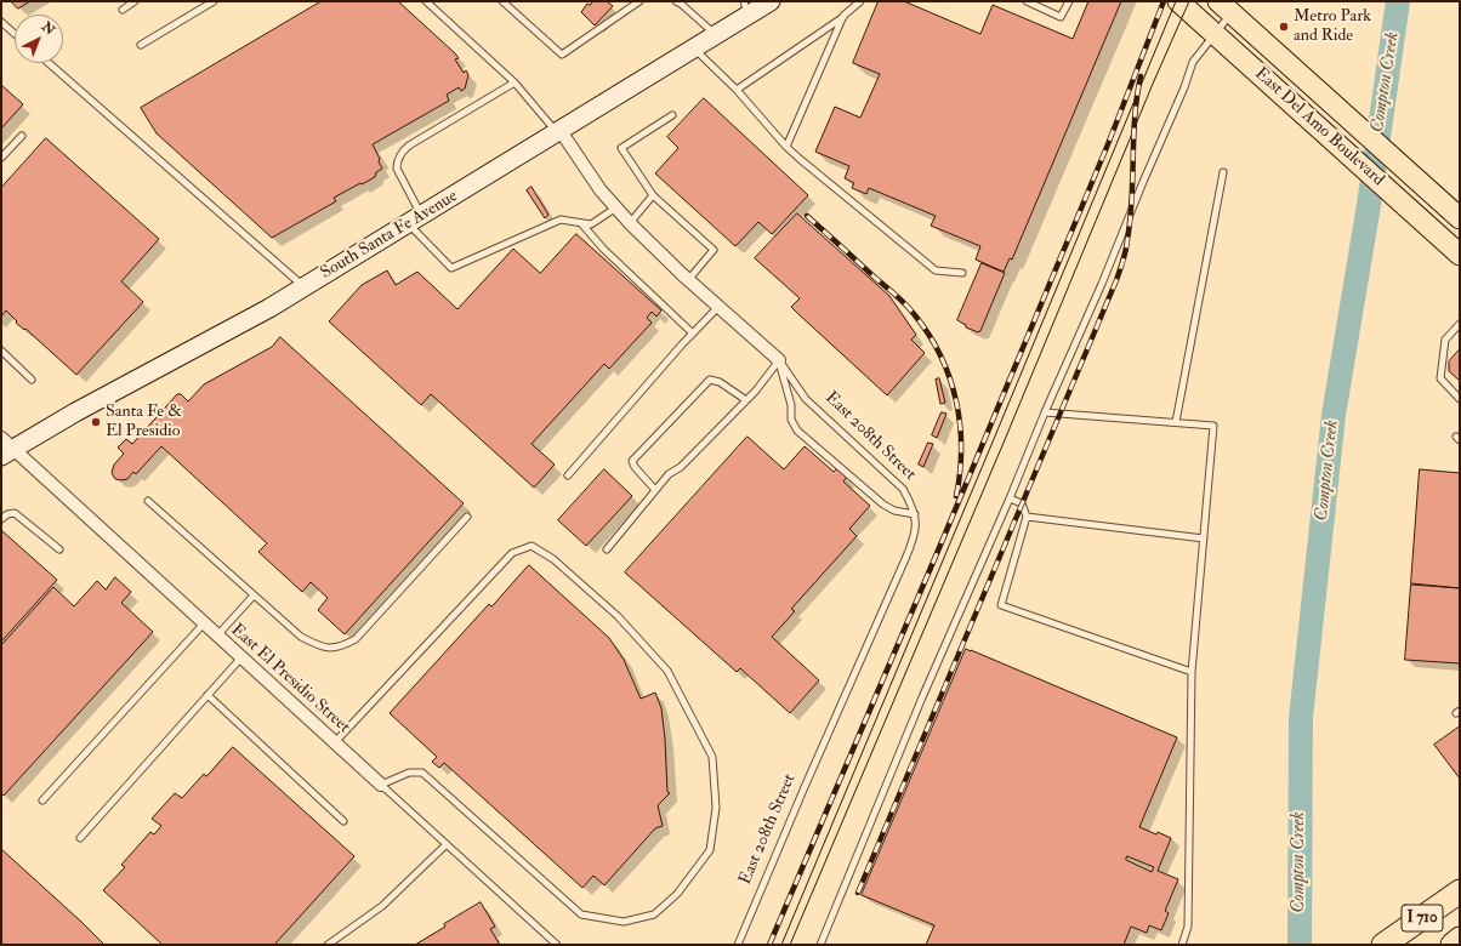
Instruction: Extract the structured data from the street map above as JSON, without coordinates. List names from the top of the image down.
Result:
{
  "streets": {
    "highway": ["I 710"],
    "main road": ["East Del Amo Boulevard", "South Santa Fe Avenue"],
    "street": ["East 208th Street", "East El Presidio Street"]
  },
  "crossings": [
    ["South Santa Fe Avenue", "East 208th Street"],
    ["South Santa Fe Avenue", "East El Presidio Street"]
  ],
  "water": ["Compton Creek"],
  "places": ["Metro Park and Ride", "Santa Fe & El Presidio"],
  "north": "top right"
}
